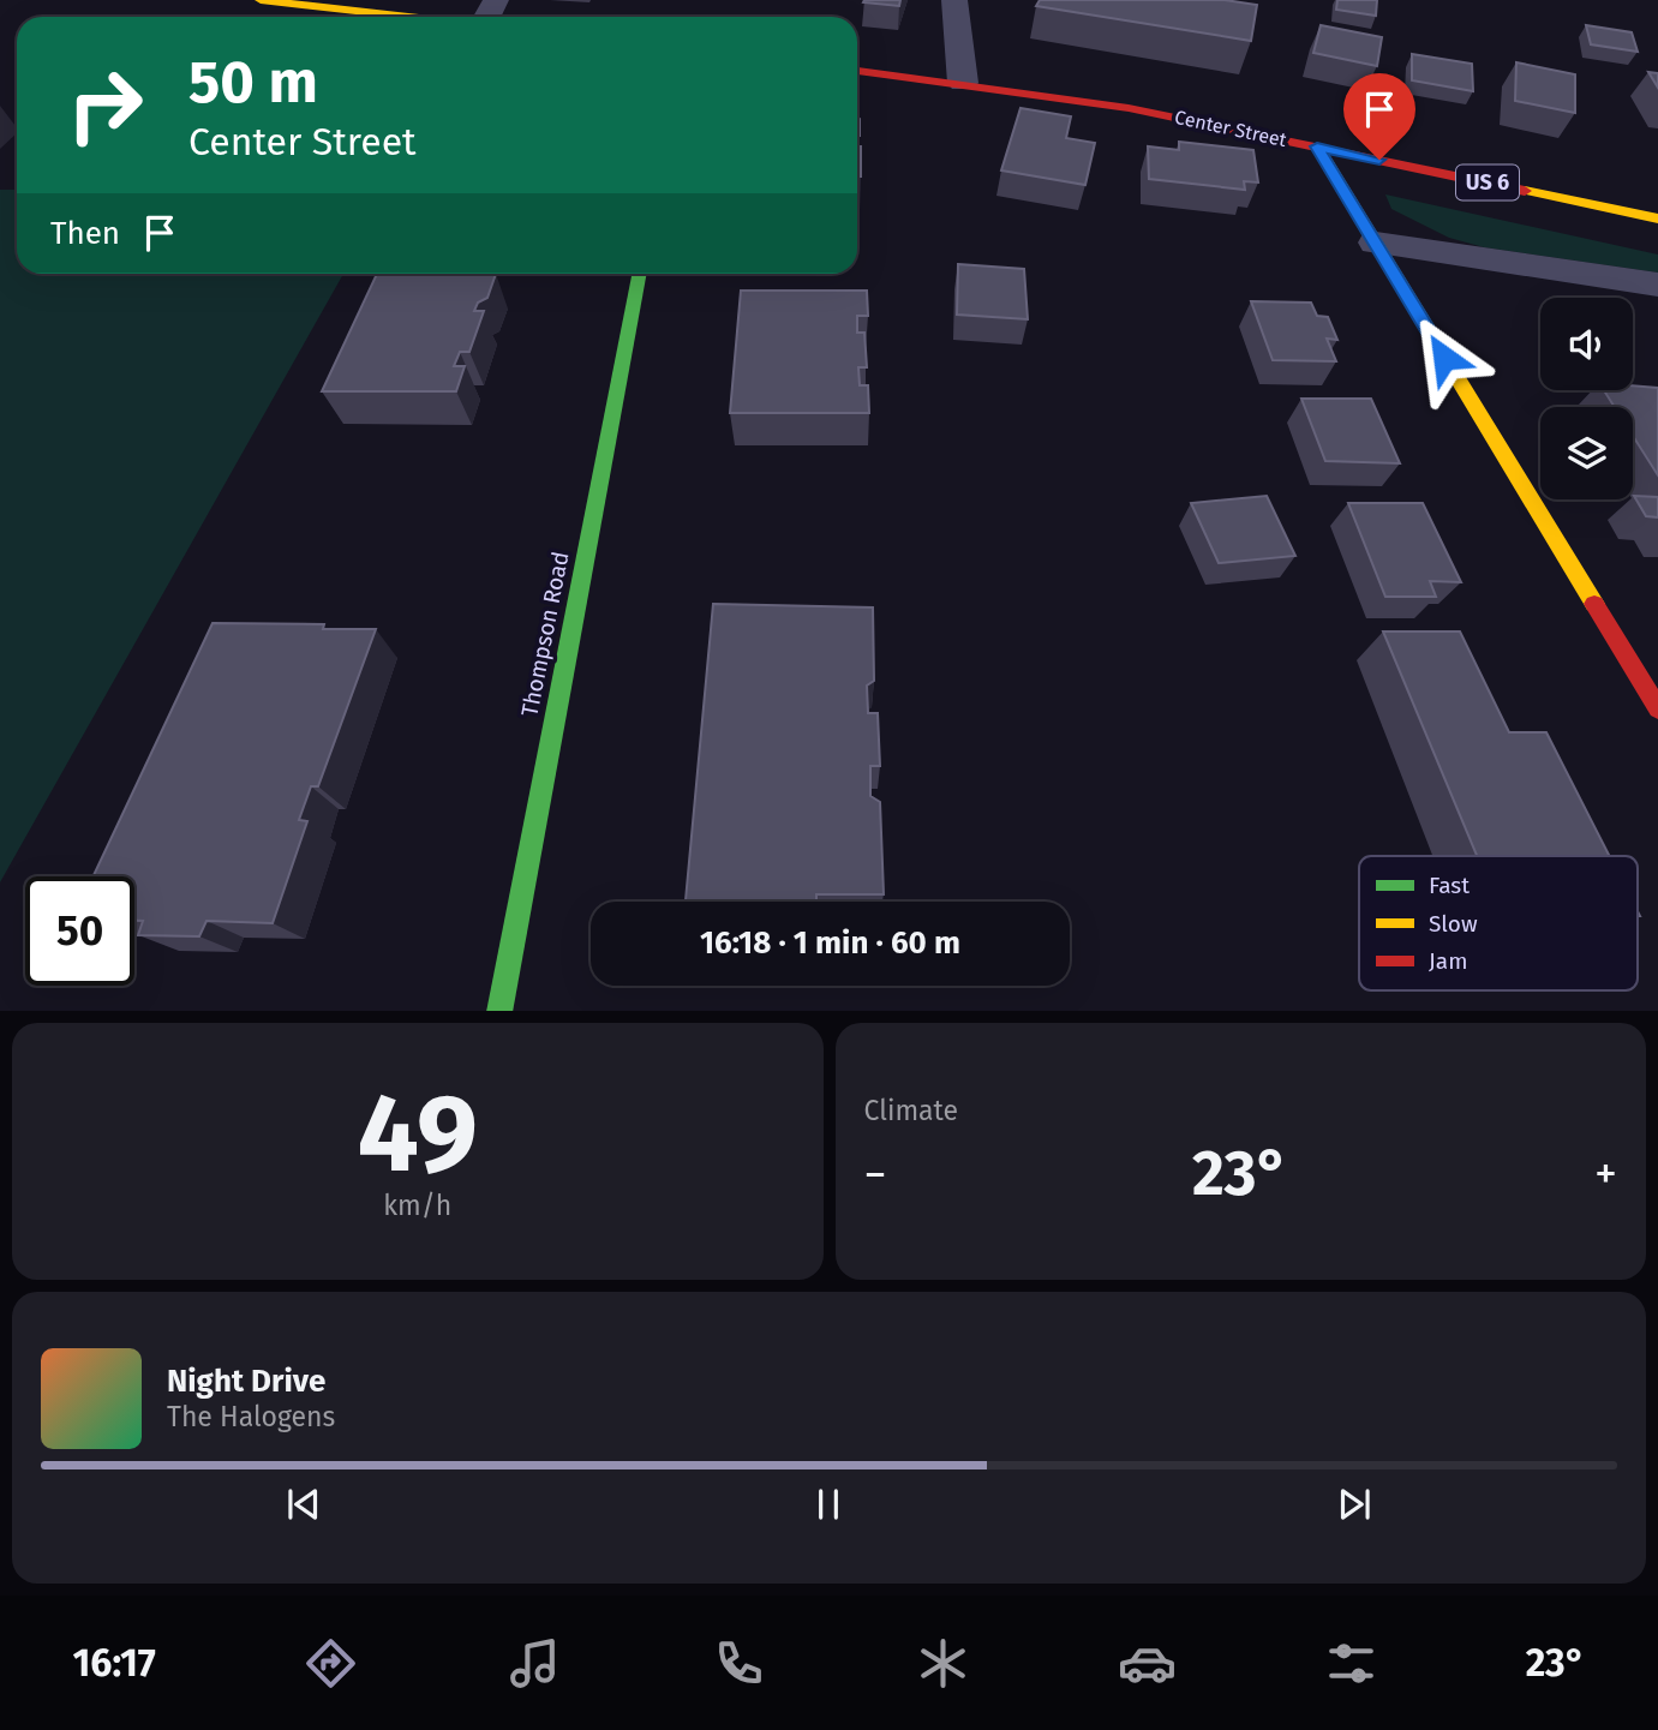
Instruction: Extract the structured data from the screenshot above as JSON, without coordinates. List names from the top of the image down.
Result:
{
  "streets": {
    "main road": ["Center Street", "US 6", "Thompson Road"]
  },
  "legend": ["Fast", "Slow", "Jam"],
  "page": {
    "turn": ["50 m", "Center Street"],
    "then": "Then",
    "limit": "50",
    "trip": "16:18 · 1 min · 60 m",
    "tile": [
      ["49", "km/h"],
      "Climate"
    ],
    "heat": ["−", "23°", "+"],
    "song": ["Night Drive", "The Halogens"],
    "tabs": ["16:17", "23°"]
  }
}
